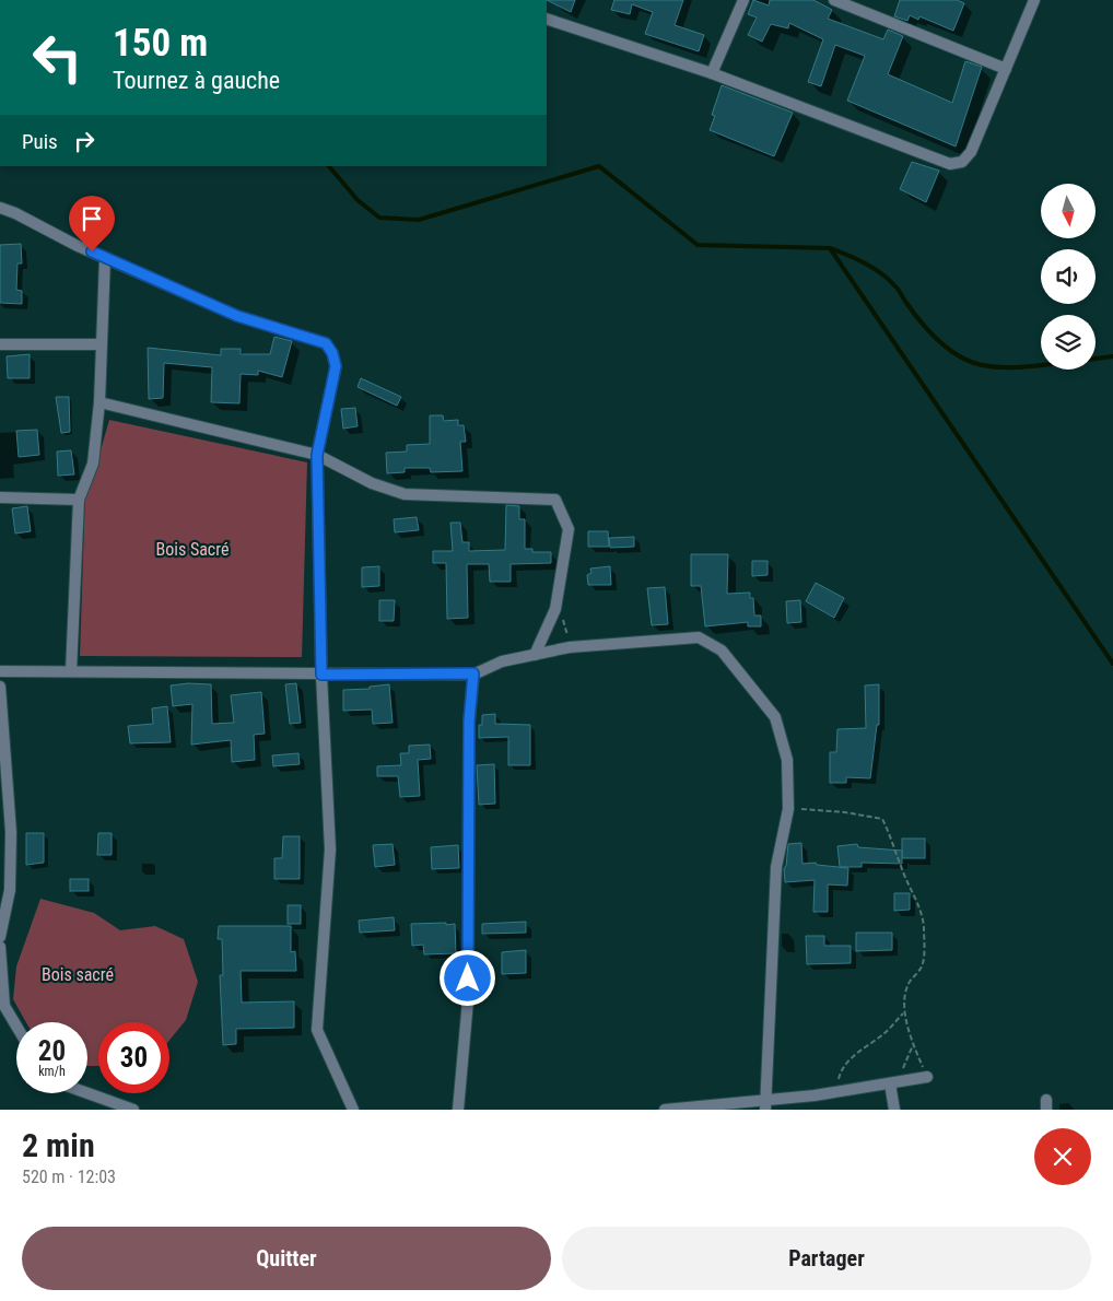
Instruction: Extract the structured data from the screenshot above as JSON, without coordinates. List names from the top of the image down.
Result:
{
  "parks": ["Bois Sacré", "Bois sacré"],
  "north": "bottom",
  "page": {
    "turn": ["150 m", "Tournez à gauche"],
    "then": "Puis",
    "speed": "20 km/h",
    "limit": "30",
    "heading": ["2 min", "520 m · 12:03"],
    "buttons": ["Quitter", "Partager"]
  }
}
